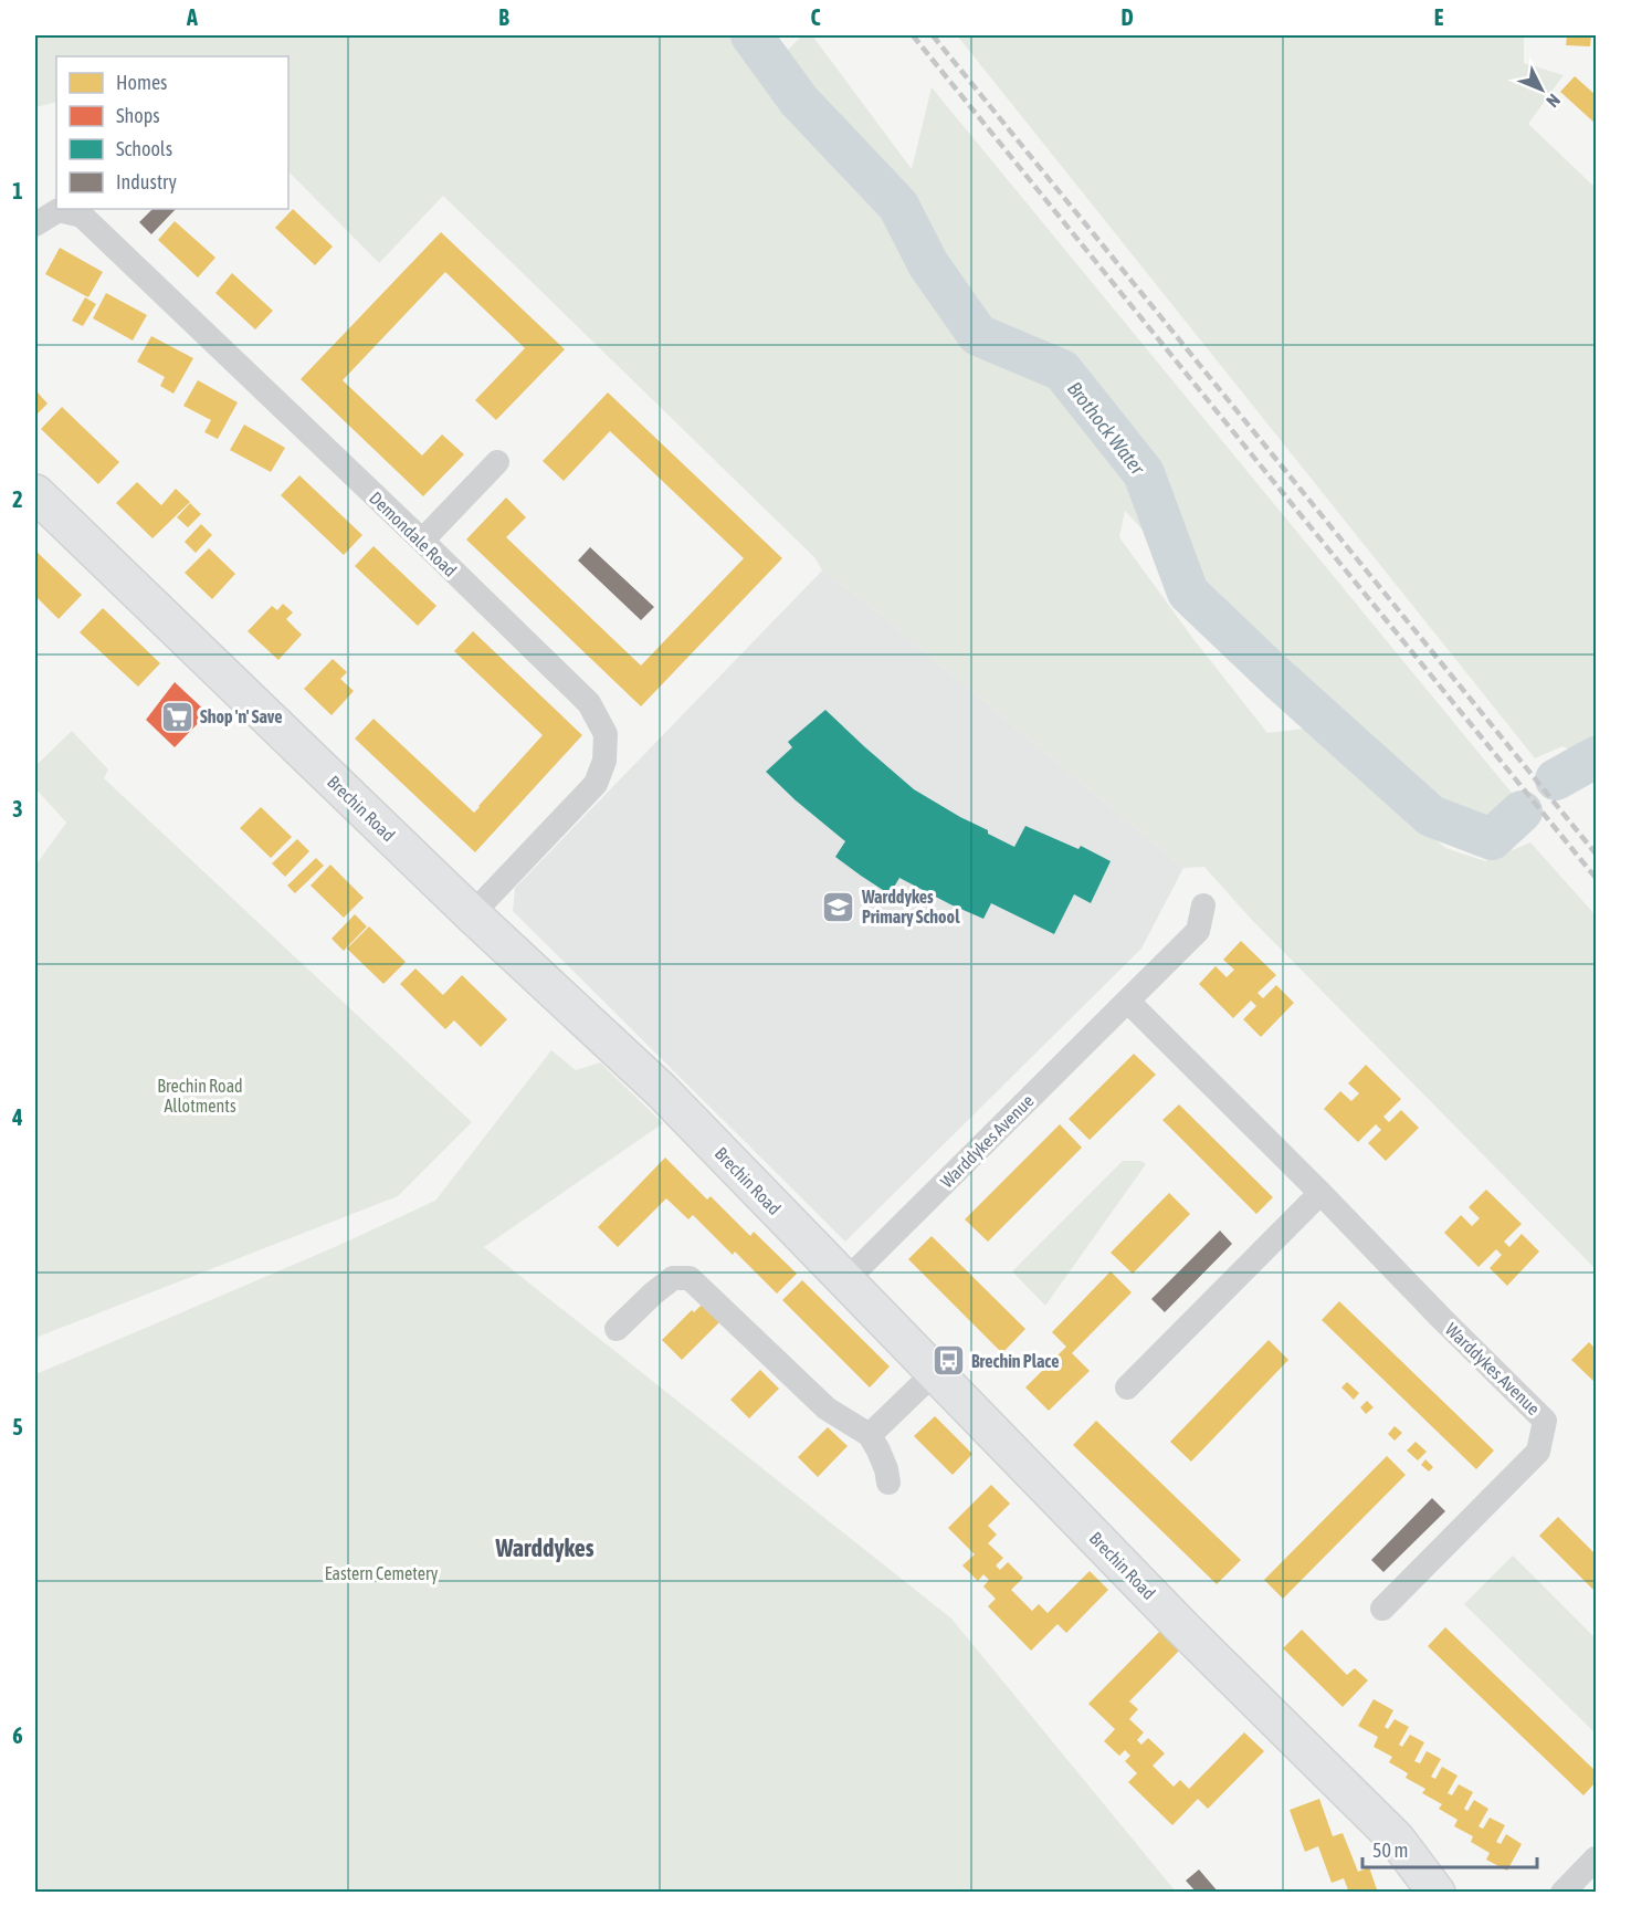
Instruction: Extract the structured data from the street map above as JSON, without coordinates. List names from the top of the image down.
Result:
{
  "streets": {
    "street": ["Demondale Road", "Brechin Road", "Warddykes Avenue"]
  },
  "crossings": [
    ["Demondale Road", "Brechin Road"],
    ["Brechin Road", "Warddykes Avenue"]
  ],
  "districts": ["Warddykes"],
  "water": ["Brothock Water"],
  "parks": ["Brechin Road Allotments", "Eastern Cemetery"],
  "places": {
    "supermarket": ["Shop 'n' Save"],
    "school or university": ["Warddykes Primary School"],
    "bus stop": ["Brechin Place"]
  },
  "legend": [
    "Homes",
    "Shops",
    "Schools",
    "Industry"
  ],
  "scale_bar": "50 m",
  "north": "bottom right",
  "grid": {
    "columns": [
      "A",
      "B",
      "C",
      "D",
      "E"
    ],
    "rows": [
      "1",
      "2",
      "3",
      "4",
      "5",
      "6"
    ]
  }
}
